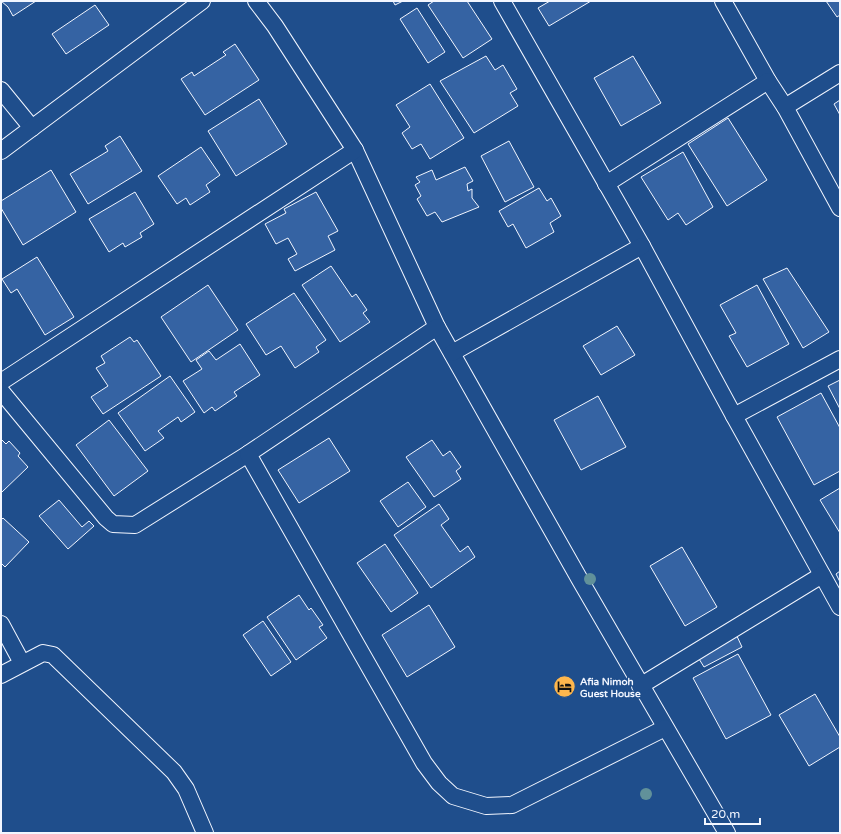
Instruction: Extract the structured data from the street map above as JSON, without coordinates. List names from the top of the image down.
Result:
{
  "places": {
    "hotel": ["Afia Nimoh Guest House"]
  },
  "scale_bar": "20 m"
}
